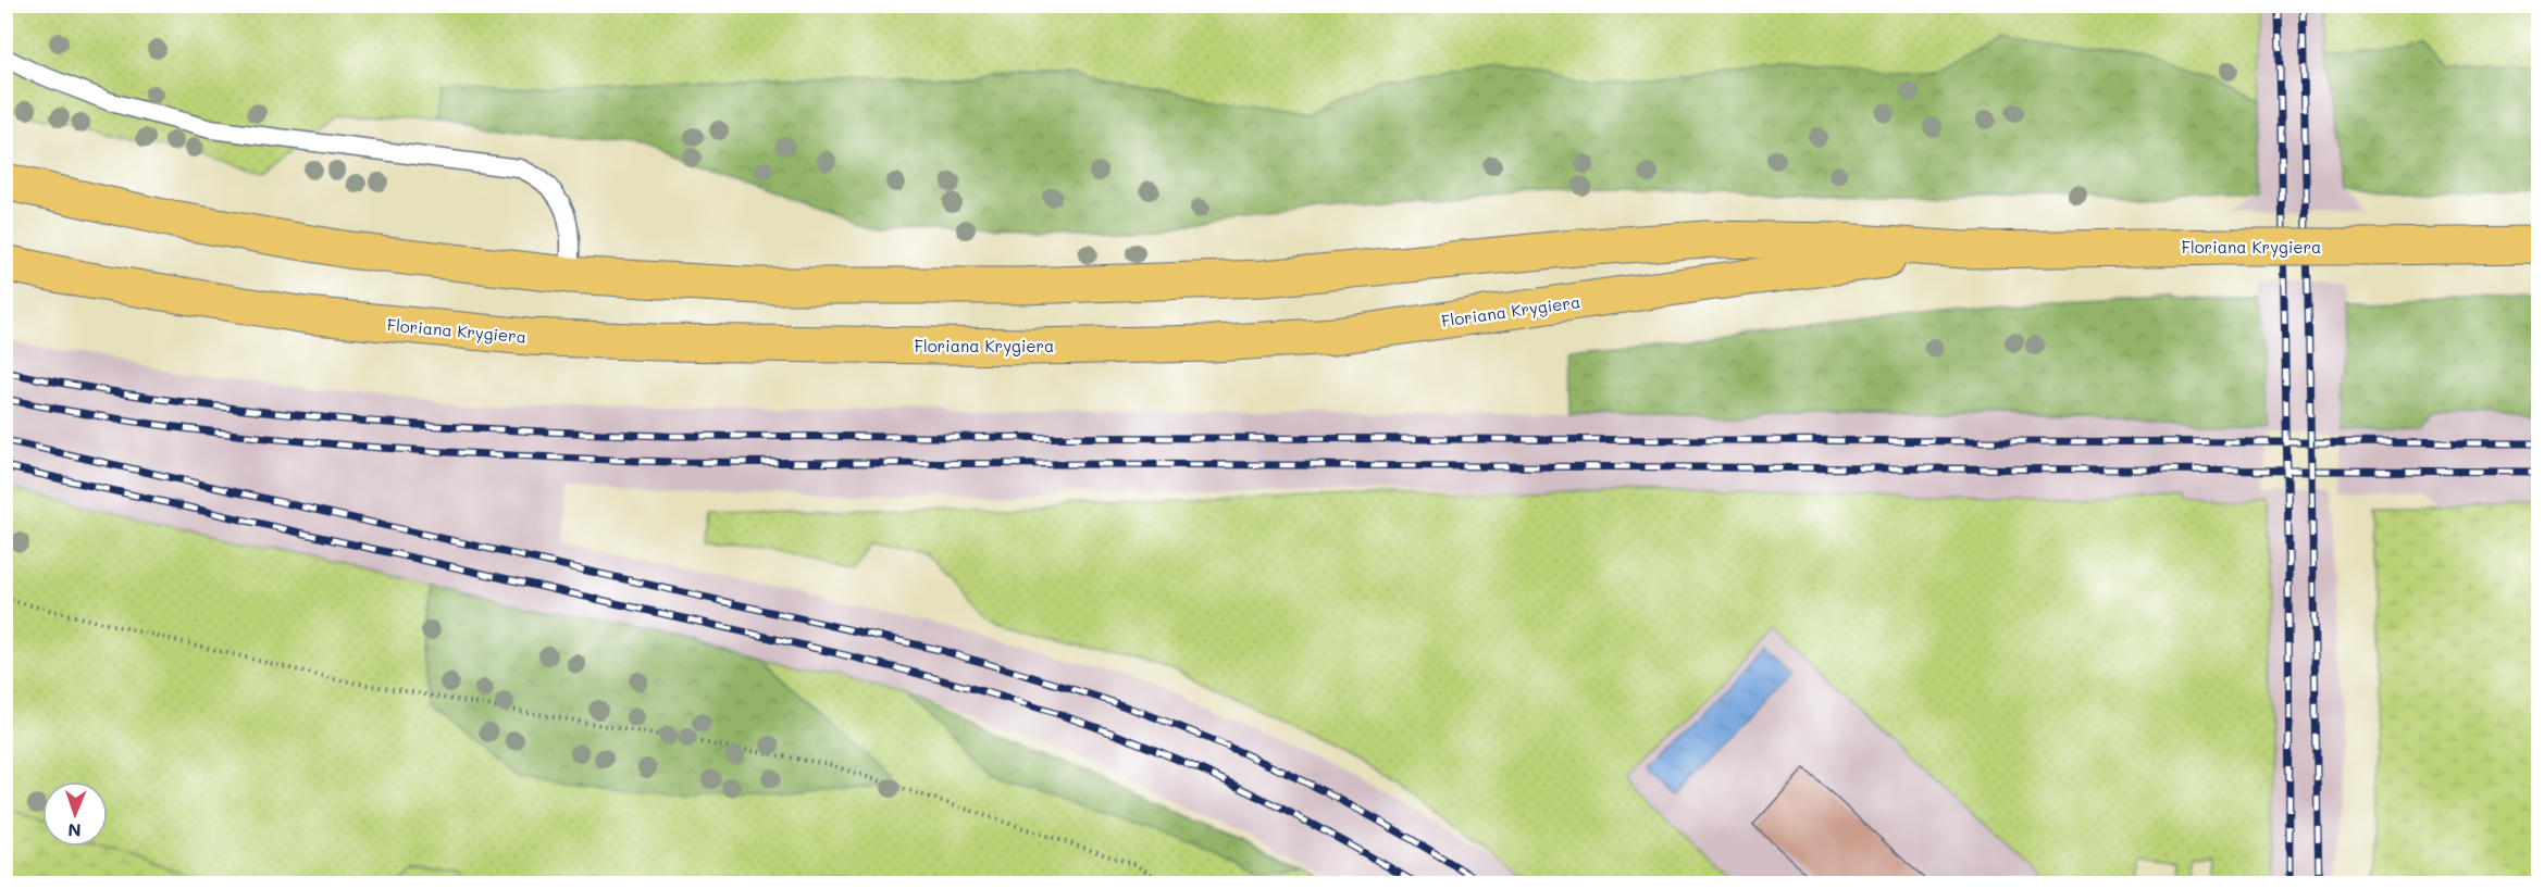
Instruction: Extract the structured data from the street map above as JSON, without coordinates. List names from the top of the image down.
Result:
{
  "streets": {
    "main road": ["Floriana Krygiera"]
  },
  "north": "bottom"
}
